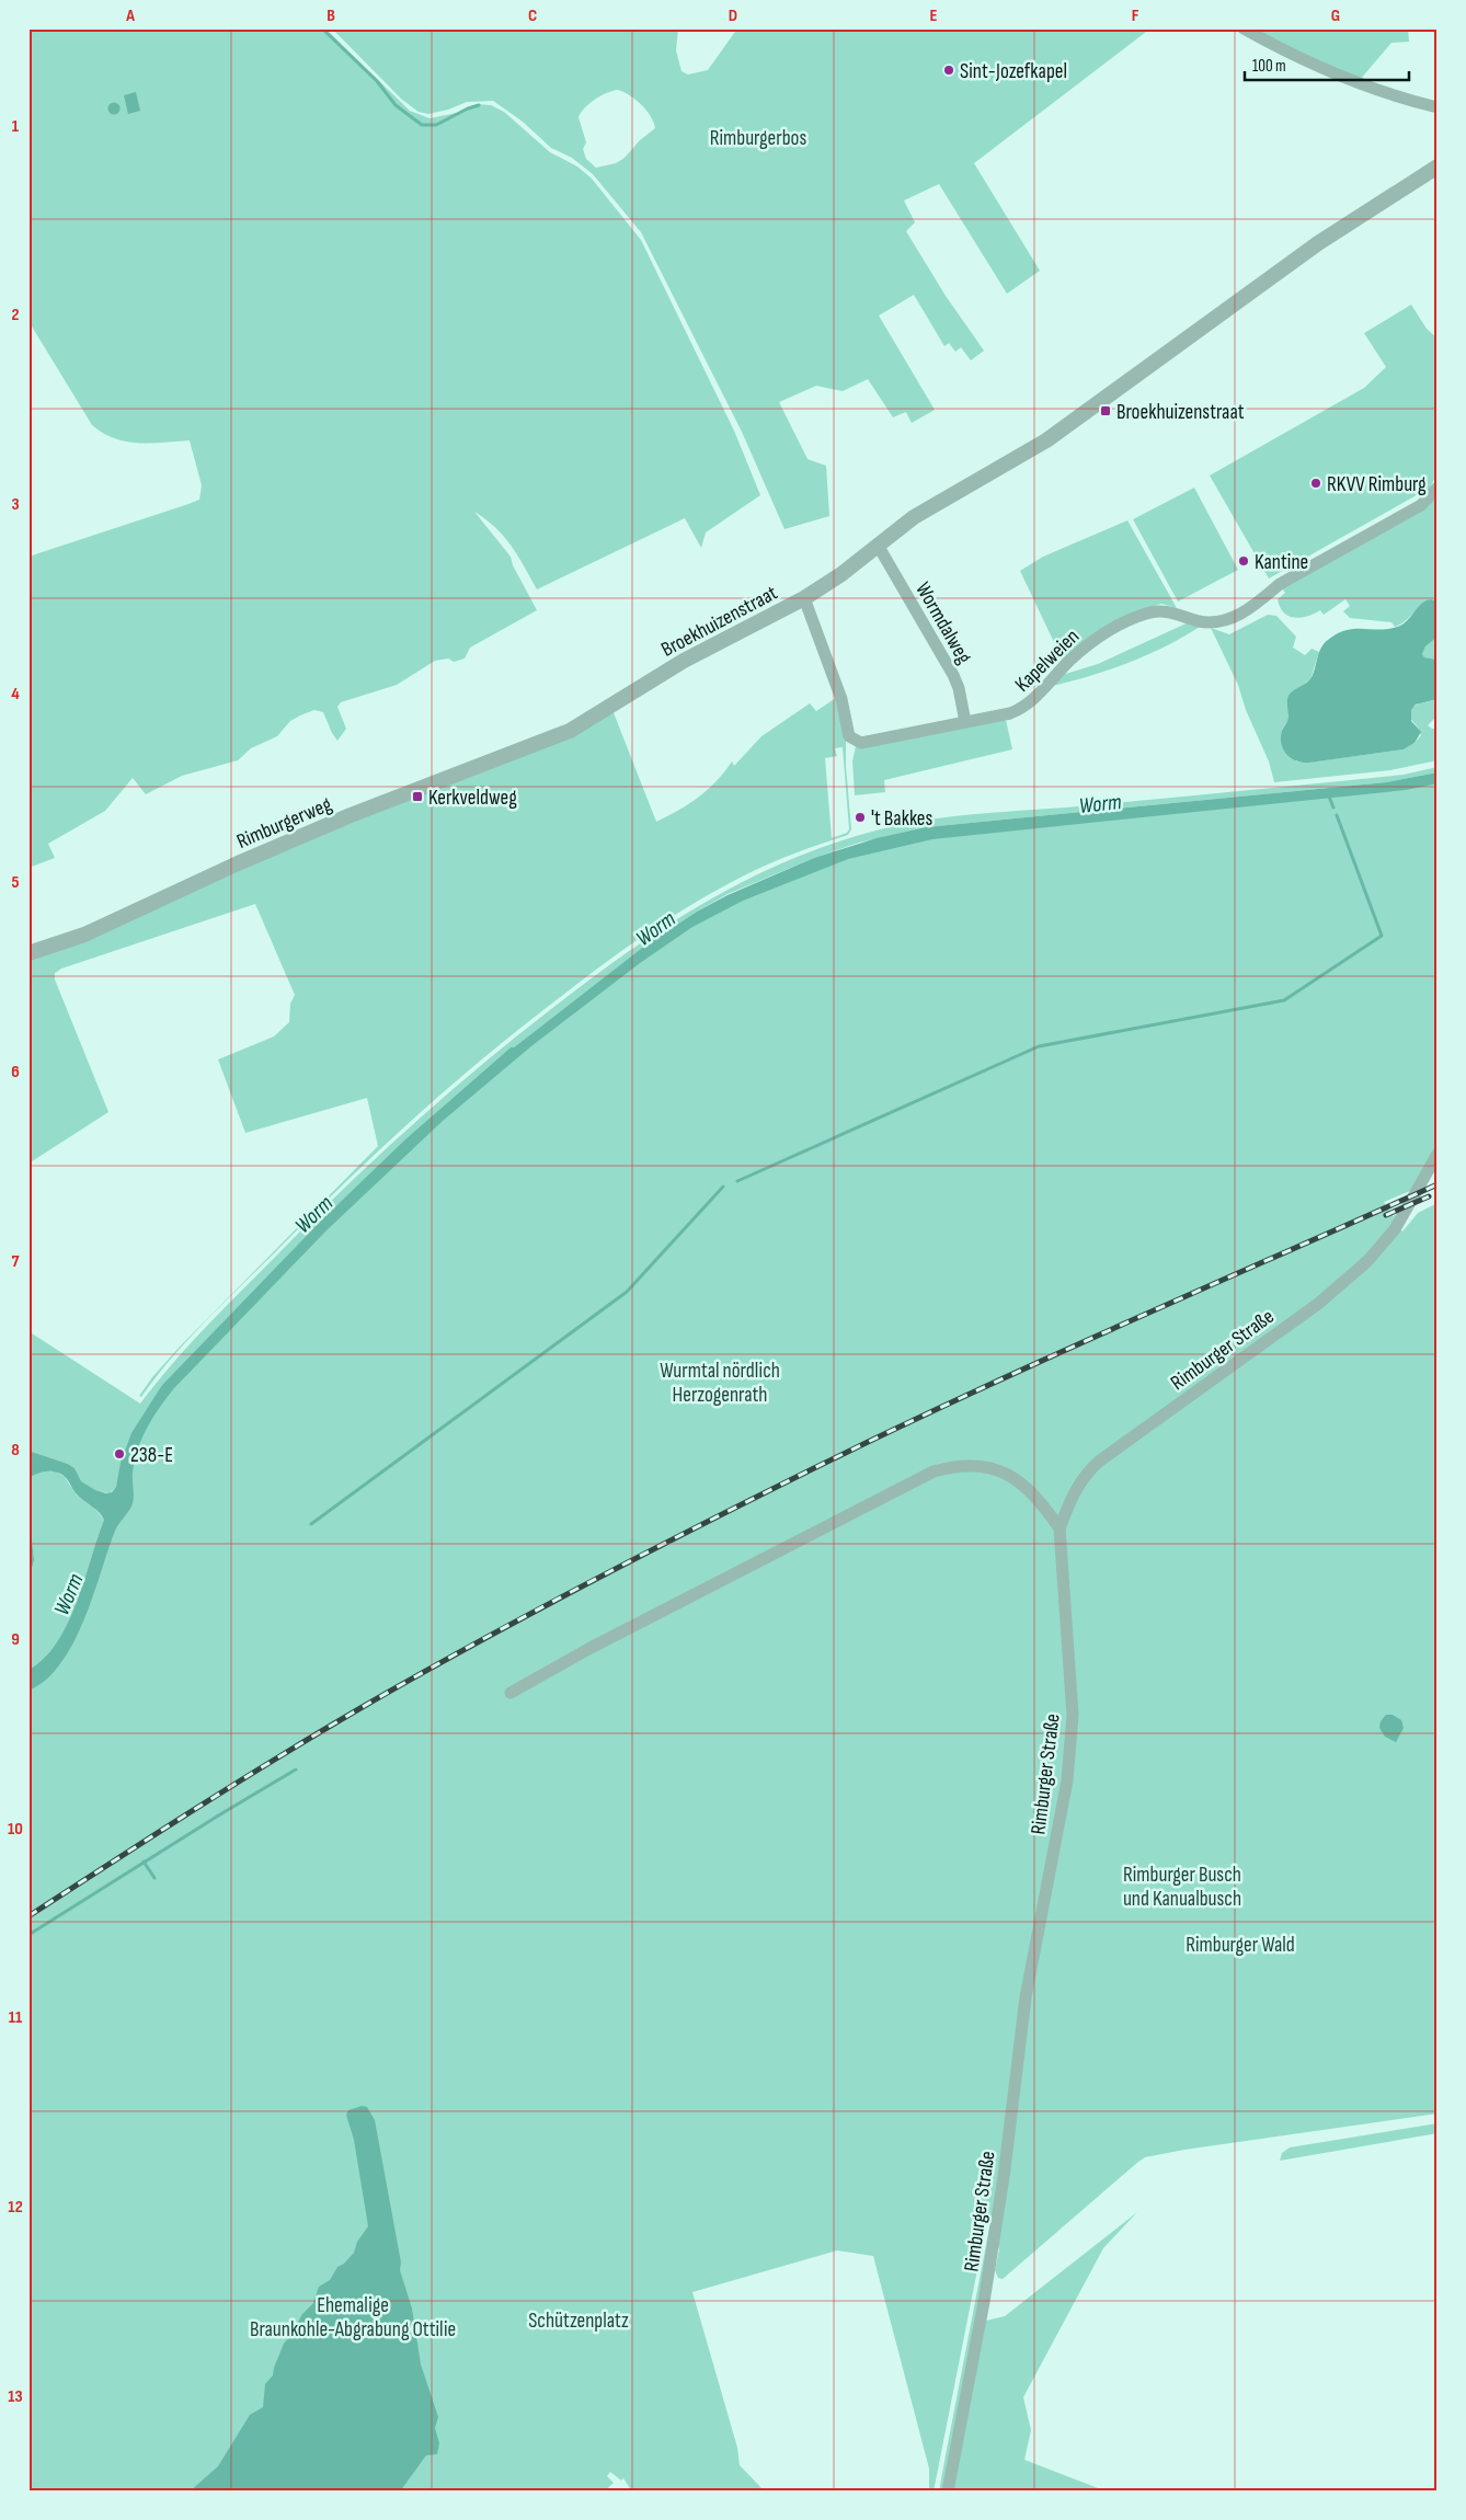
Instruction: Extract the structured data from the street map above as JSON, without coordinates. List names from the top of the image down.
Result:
{
  "streets": {
    "street": [
      "Broekhuizenstraat",
      "Wormdalweg",
      "Kapelweien",
      "Rimburgerweg",
      "Rimburger Straße"
    ]
  },
  "crossings": [
    ["Broekhuizenstraat", "Wormdalweg"],
    ["Broekhuizenstraat", "Kapelweien"],
    ["Broekhuizenstraat", "Rimburgerweg"],
    ["Wormdalweg", "Kapelweien"]
  ],
  "water": ["Worm"],
  "parks": [
    "Rimburgerbos",
    "Wurmtal nördlich Herzogenrath",
    "Rimburger Busch und Kanualbusch",
    "Rimburger Wald",
    "Ehemalige Braunkohle-Abgrabung Ottilie",
    "Schützenplatz"
  ],
  "places": {
    "other": [
      "Sint-Jozefkapel",
      "RKVV Rimburg",
      "Kantine",
      "'t Bakkes",
      "238-E"
    ],
    "transit": ["Broekhuizenstraat", "Kerkveldweg"]
  },
  "scale_bar": "100 m",
  "grid": {
    "columns": [
      "A",
      "B",
      "C",
      "D",
      "E",
      "F",
      "G"
    ],
    "rows": [
      "1",
      "2",
      "3",
      "4",
      "5",
      "6",
      "7",
      "8",
      "9",
      "10",
      "11",
      "12",
      "13"
    ]
  }
}
